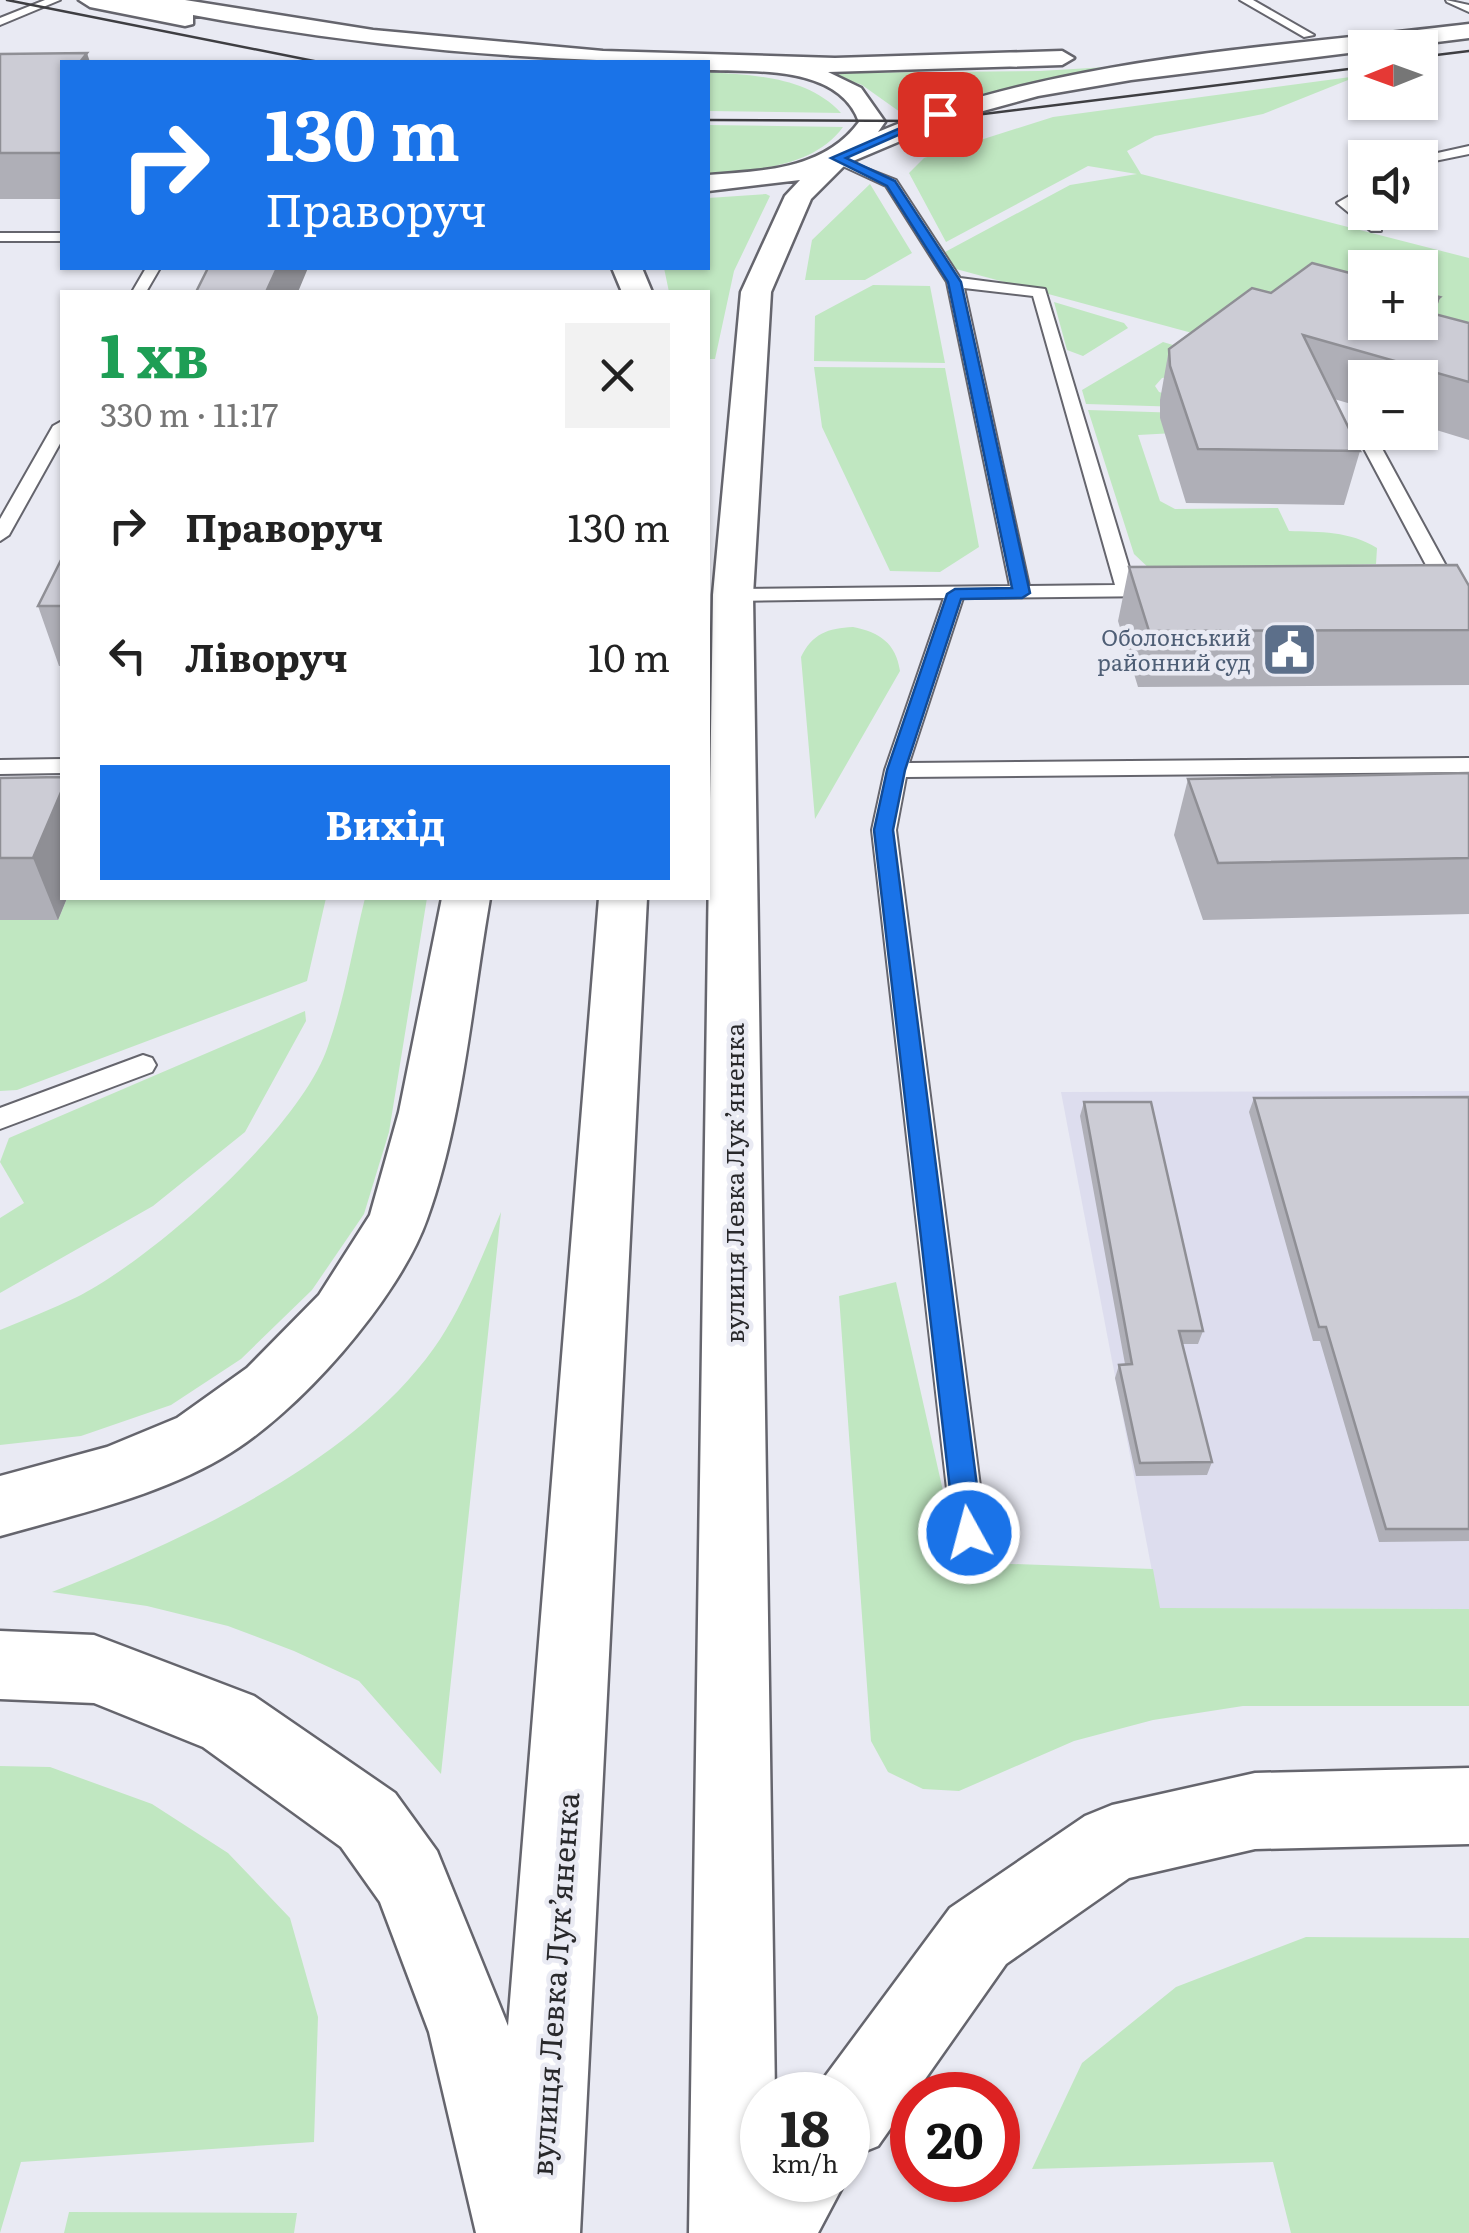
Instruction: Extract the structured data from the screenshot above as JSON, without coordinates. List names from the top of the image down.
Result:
{
  "streets": {
    "main road": ["вулиця Левка Лукʼяненка"]
  },
  "places": {
    "public building": ["Оболонський районний суд"]
  },
  "north": "left",
  "page": {
    "map_buttons": ["+", "−"],
    "turn": ["130 m", "Праворуч"],
    "heading": ["1 хв", "330 m · 11:17"],
    "list": [
      {
        "name": "Праворуч",
        "value": "130 m"
      },
      {
        "name": "Ліворуч",
        "value": "10 m"
      }
    ],
    "buttons": "Вихід",
    "speed": "18 km/h",
    "limit": "20"
  }
}
